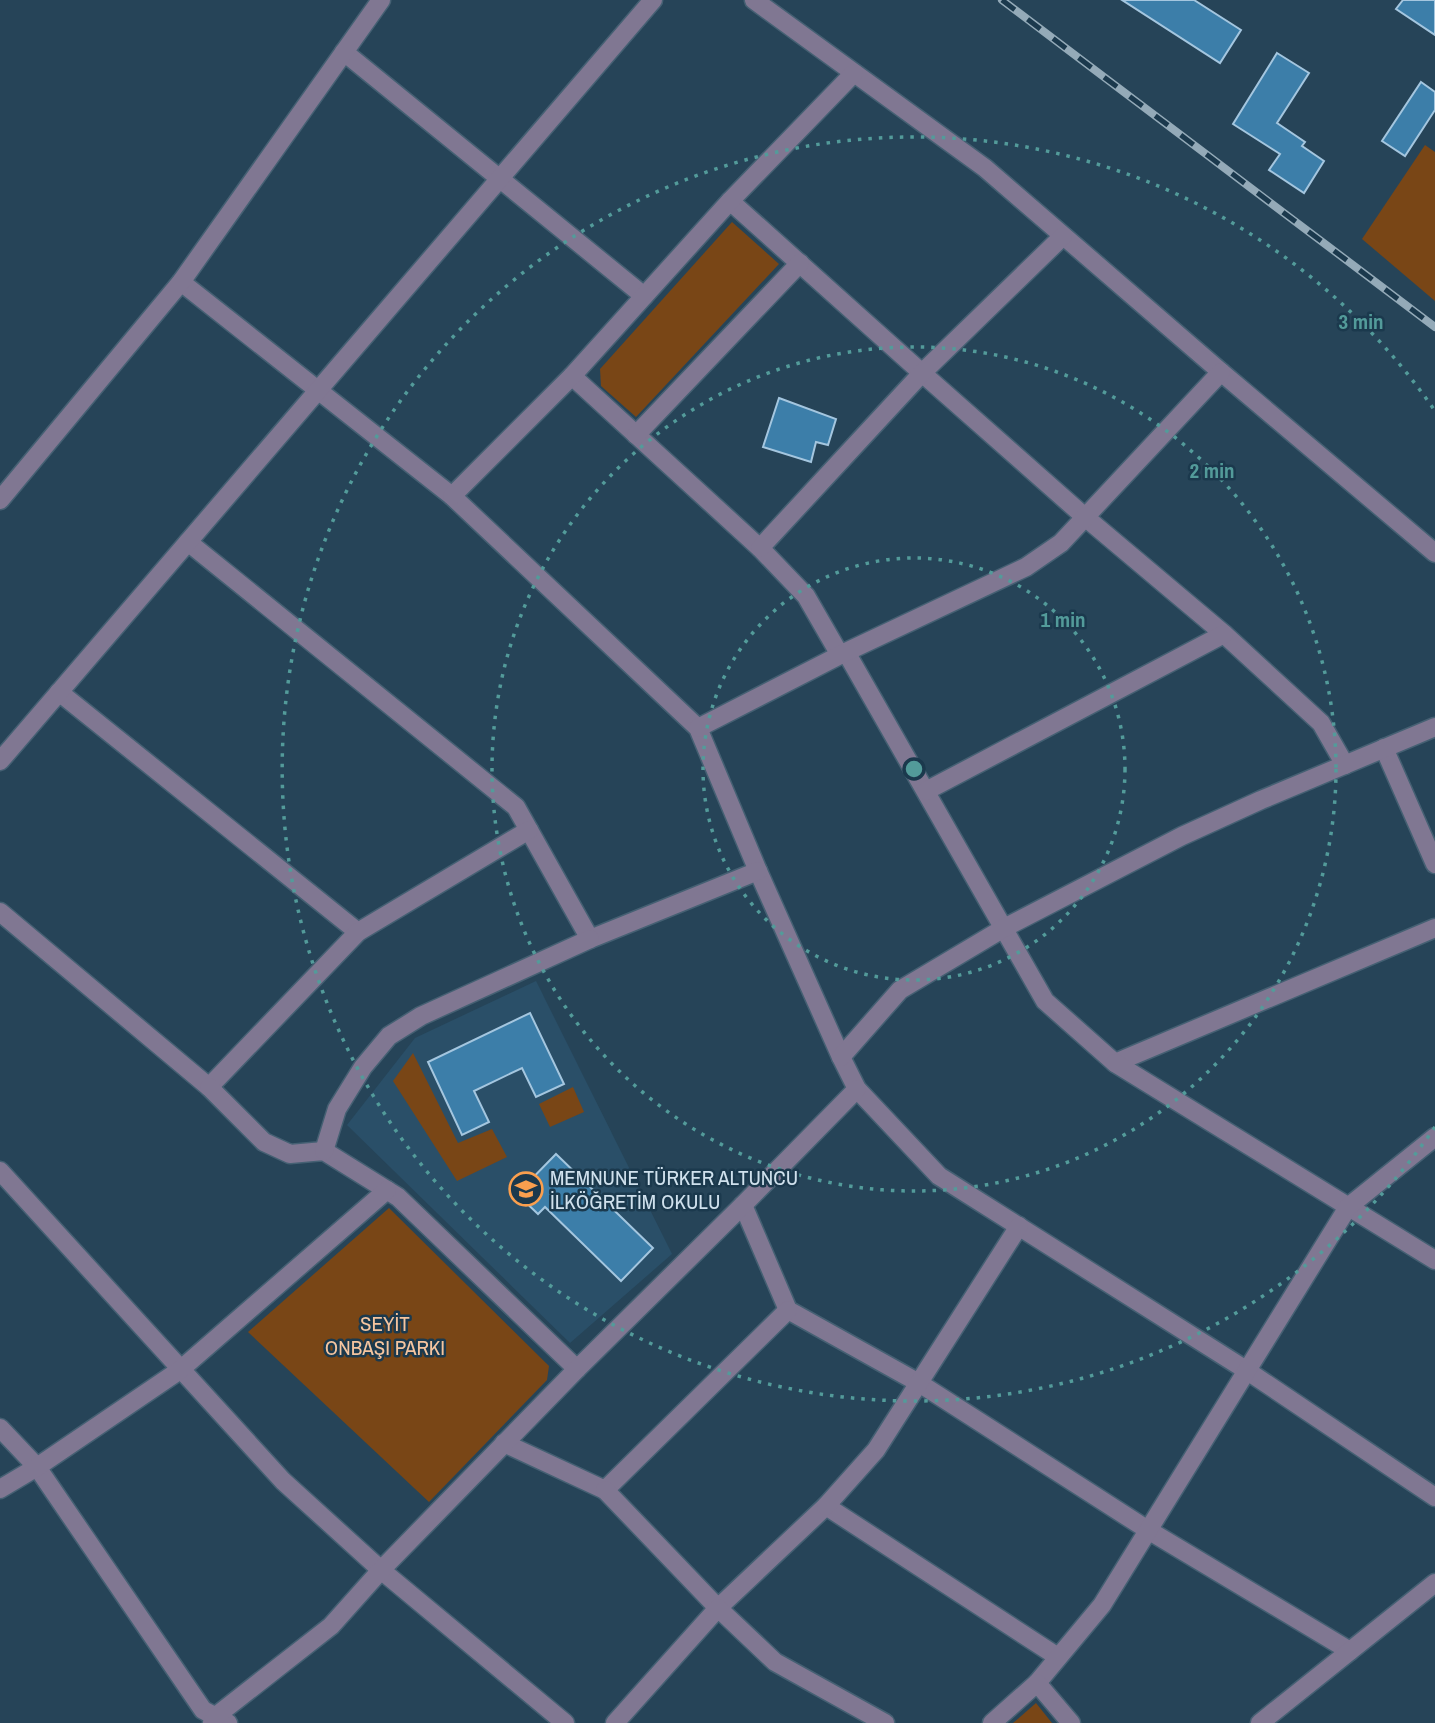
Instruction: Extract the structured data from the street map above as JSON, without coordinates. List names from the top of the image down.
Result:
{
  "parks": ["SEYİT ONBAŞI PARKI"],
  "places": {
    "school or university": ["MEMNUNE TÜRKER ALTUNCU İLKÖĞRETİM OKULU"]
  },
  "rings": ["3 min", "2 min", "1 min"]
}
